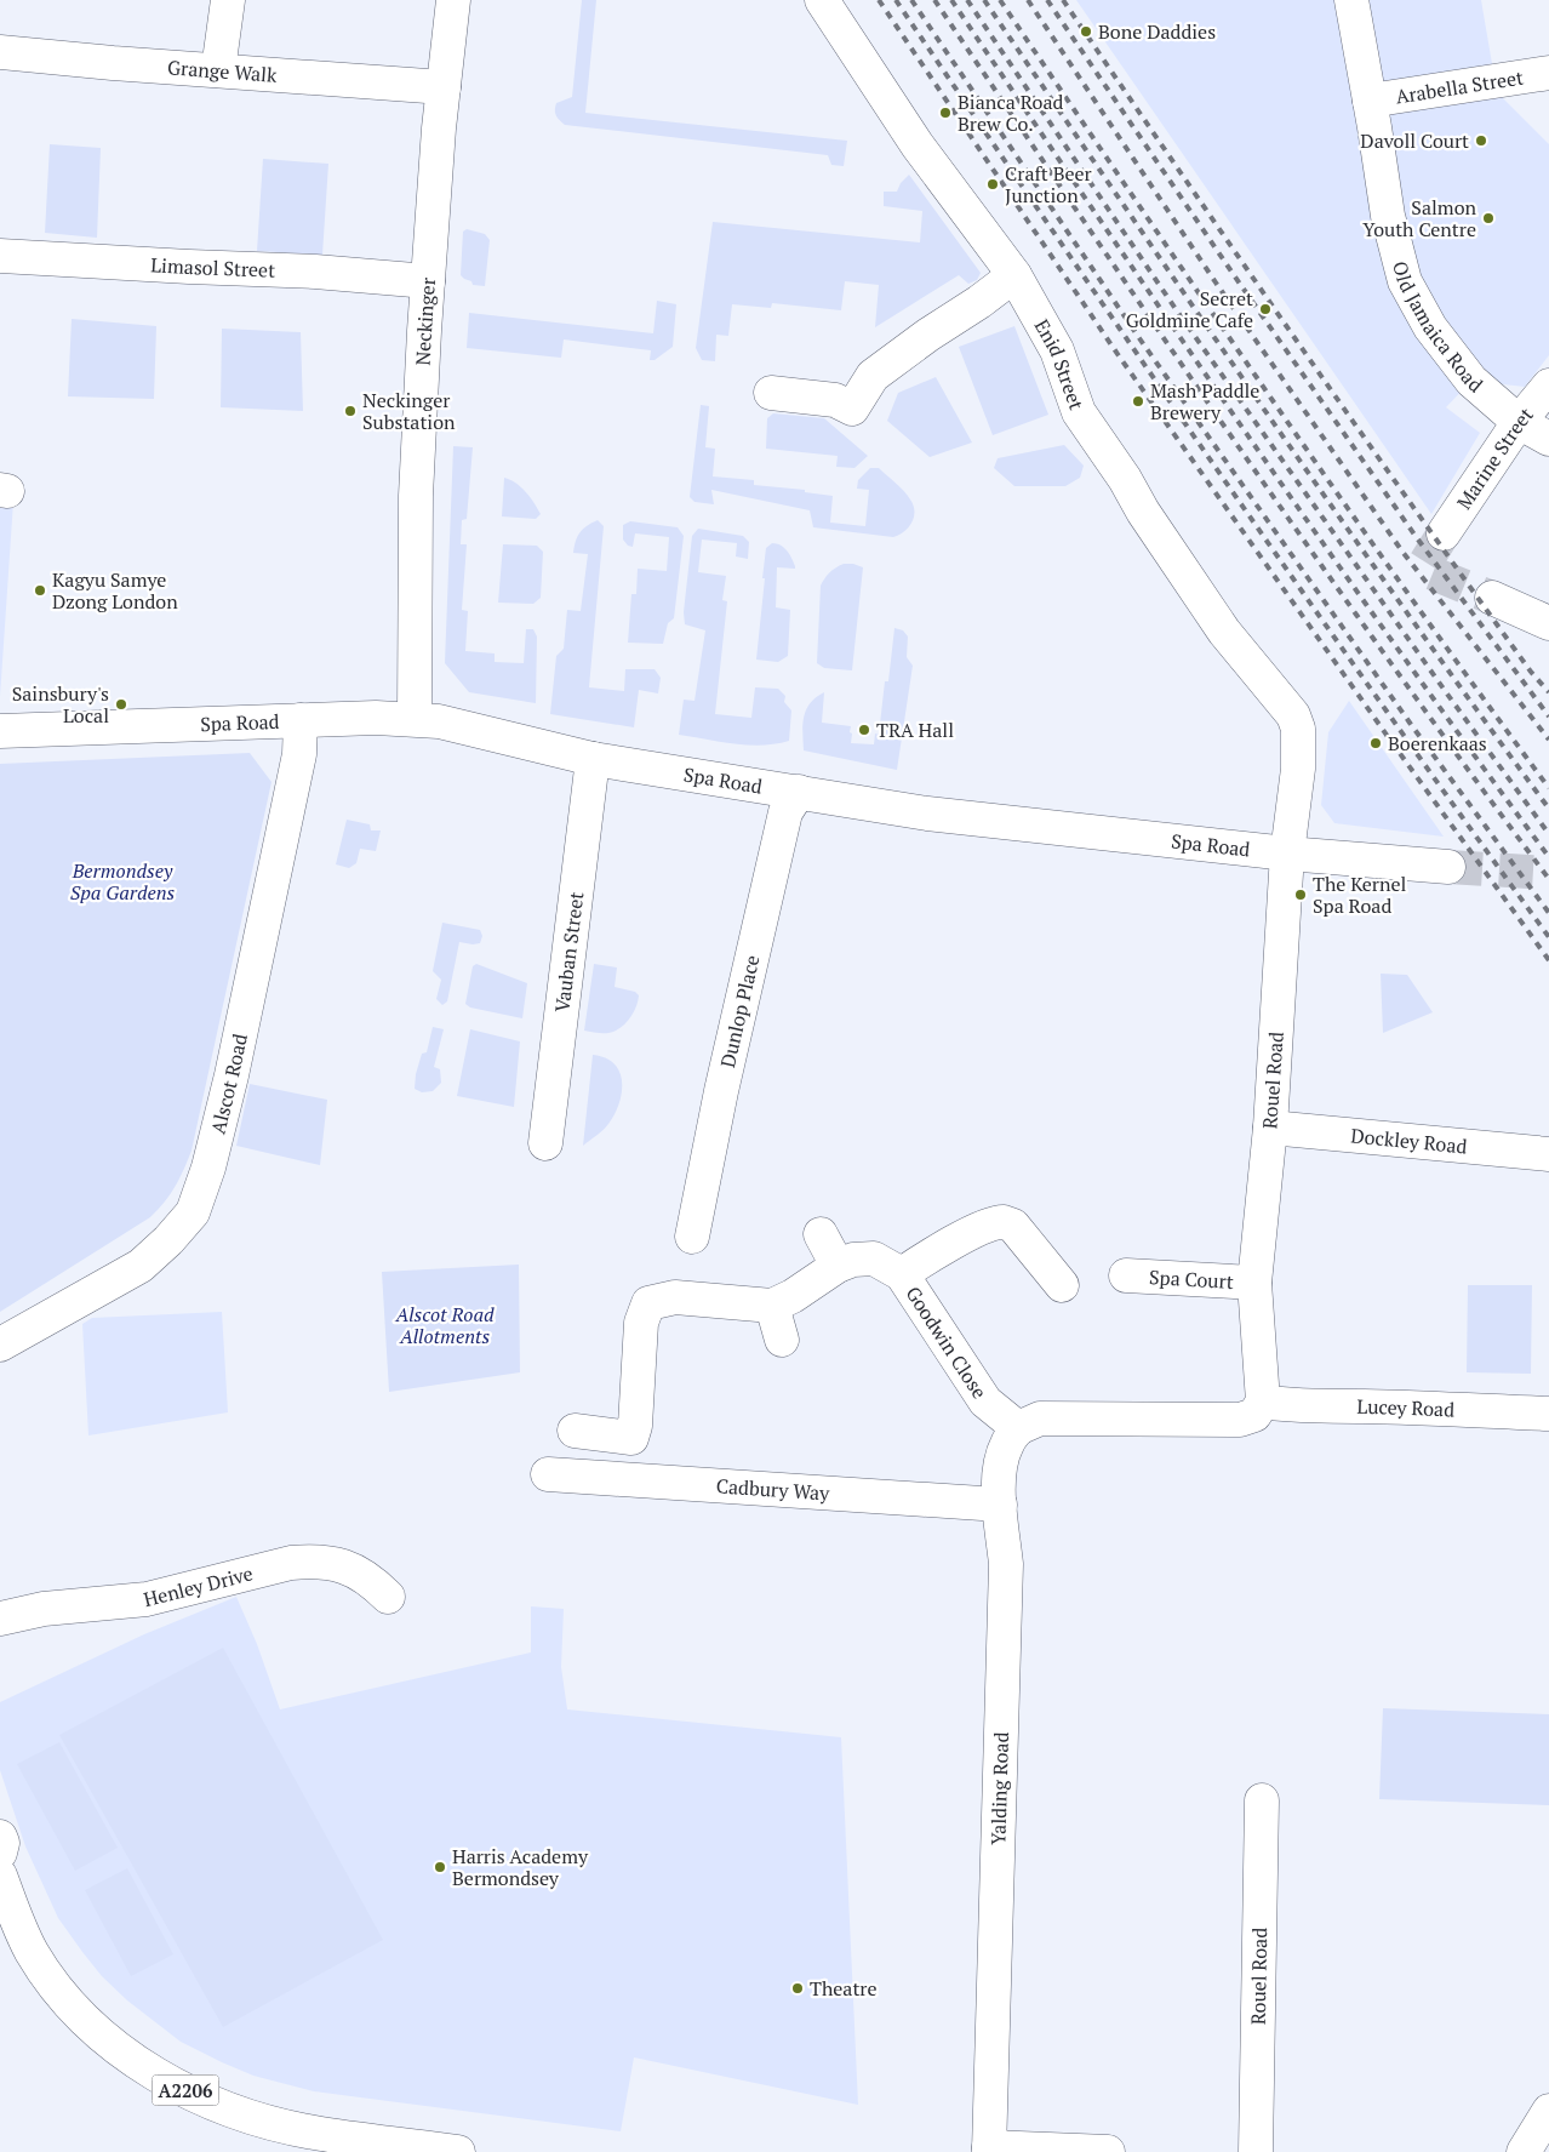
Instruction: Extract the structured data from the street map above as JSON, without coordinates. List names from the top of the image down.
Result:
{
  "streets": {
    "street": [
      "Grange Walk",
      "Arabella Street",
      "Limasol Street",
      "Neckinger",
      "Old Jamaica Road",
      "Enid Street",
      "Marine Street",
      "Spa Road",
      "Vauban Street",
      "Dunlop Place",
      "Rouel Road",
      "Alscot Road",
      "Dockley Road",
      "Spa Court",
      "Goodwin Close",
      "Lucey Road",
      "Cadbury Way",
      "Henley Drive",
      "Yalding Road",
      "A2206"
    ]
  },
  "crossings": [
    ["Grange Walk", "Neckinger"],
    ["Arabella Street", "Old Jamaica Road"],
    ["Limasol Street", "Neckinger"],
    ["Neckinger", "Spa Road"],
    ["Old Jamaica Road", "Marine Street"],
    ["Enid Street", "Rouel Road"],
    ["Spa Road", "Vauban Street"],
    ["Spa Road", "Dunlop Place"],
    ["Spa Road", "Rouel Road"],
    ["Spa Road", "Alscot Road"],
    ["Rouel Road", "Dockley Road"],
    ["Rouel Road", "Spa Court"],
    ["Rouel Road", "Lucey Road"],
    ["Goodwin Close", "Lucey Road"],
    ["Goodwin Close", "Yalding Road"],
    ["Lucey Road", "Yalding Road"],
    ["Cadbury Way", "Yalding Road"]
  ],
  "parks": ["Bermondsey Spa Gardens", "Alscot Road Allotments"],
  "places": [
    "Bone Daddies",
    "Bianca Road Brew Co.",
    "Davoll Court",
    "Craft Beer Junction",
    "Salmon Youth Centre",
    "Secret Goldmine Cafe",
    "Mash Paddle Brewery",
    "Neckinger Substation",
    "Kagyu Samye Dzong London",
    "Sainsbury's Local",
    "TRA Hall",
    "Boerenkaas",
    "The Kernel Spa Road",
    "Harris Academy Bermondsey",
    "Theatre"
  ]
}
